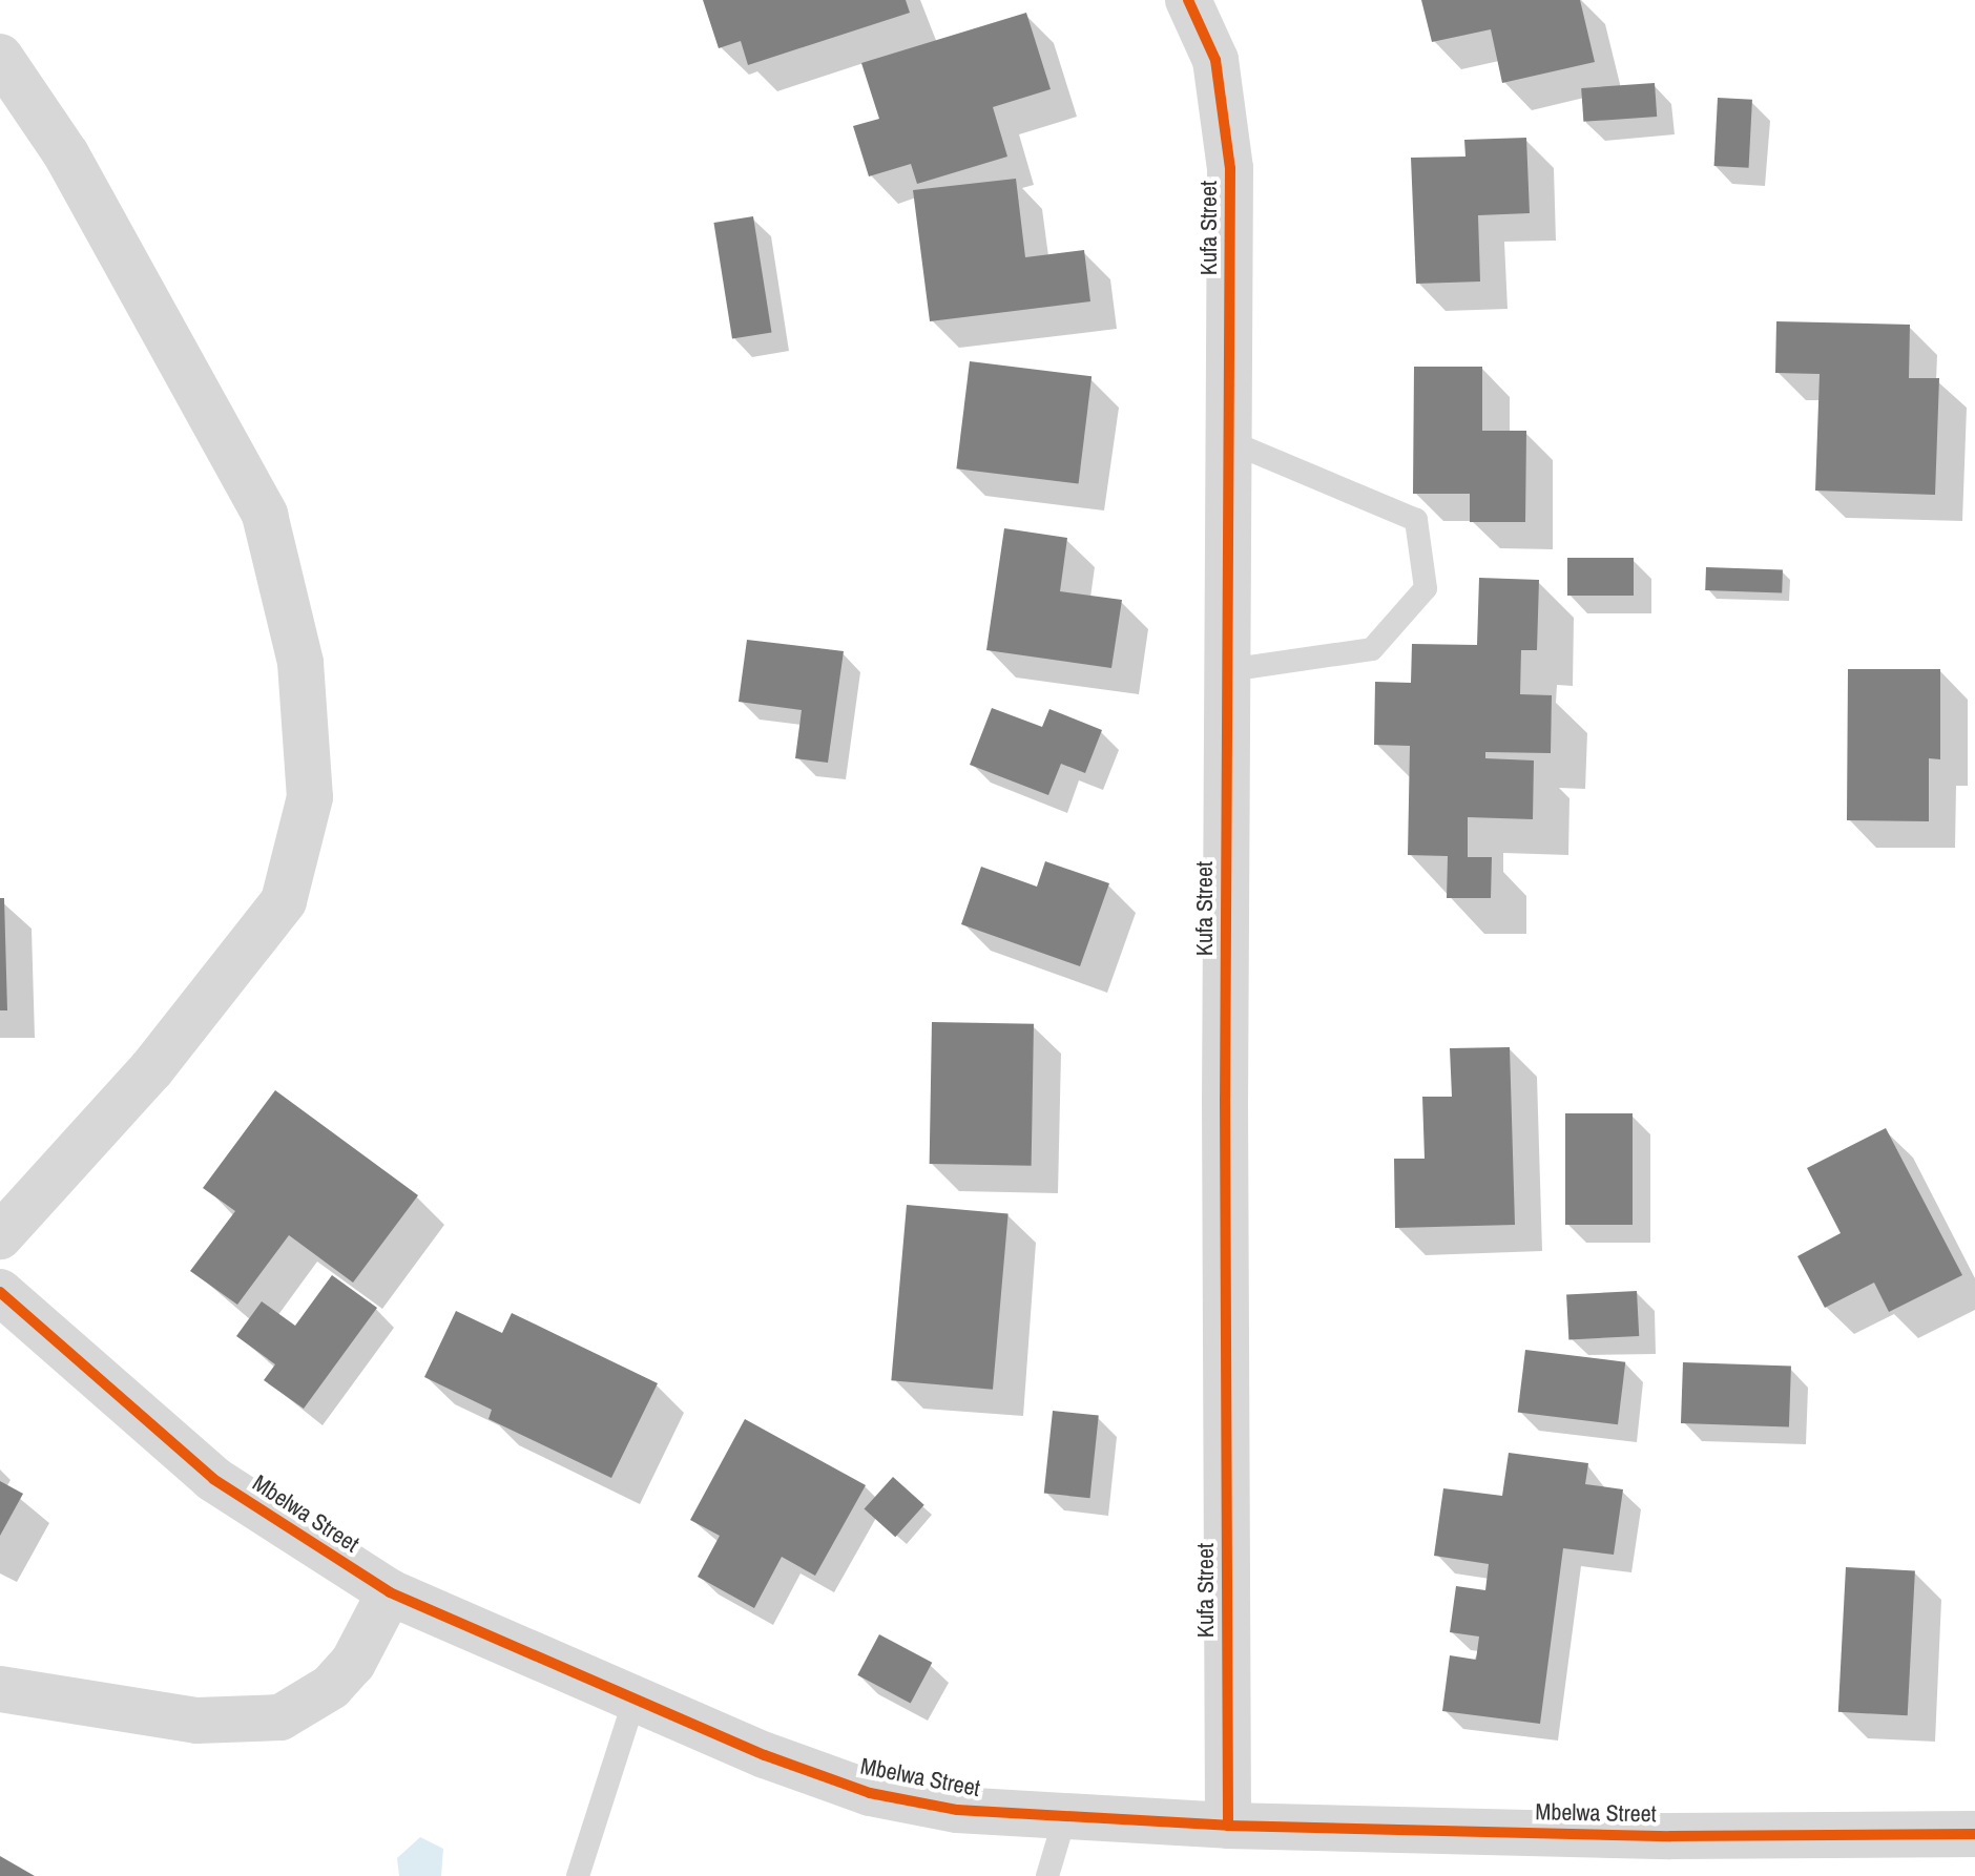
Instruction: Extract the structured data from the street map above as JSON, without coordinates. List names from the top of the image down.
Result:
{
  "streets": {
    "street": ["Kufa Street", "Mbelwa Street"]
  },
  "crossings": [
    ["Kufa Street", "Mbelwa Street"]
  ]
}
